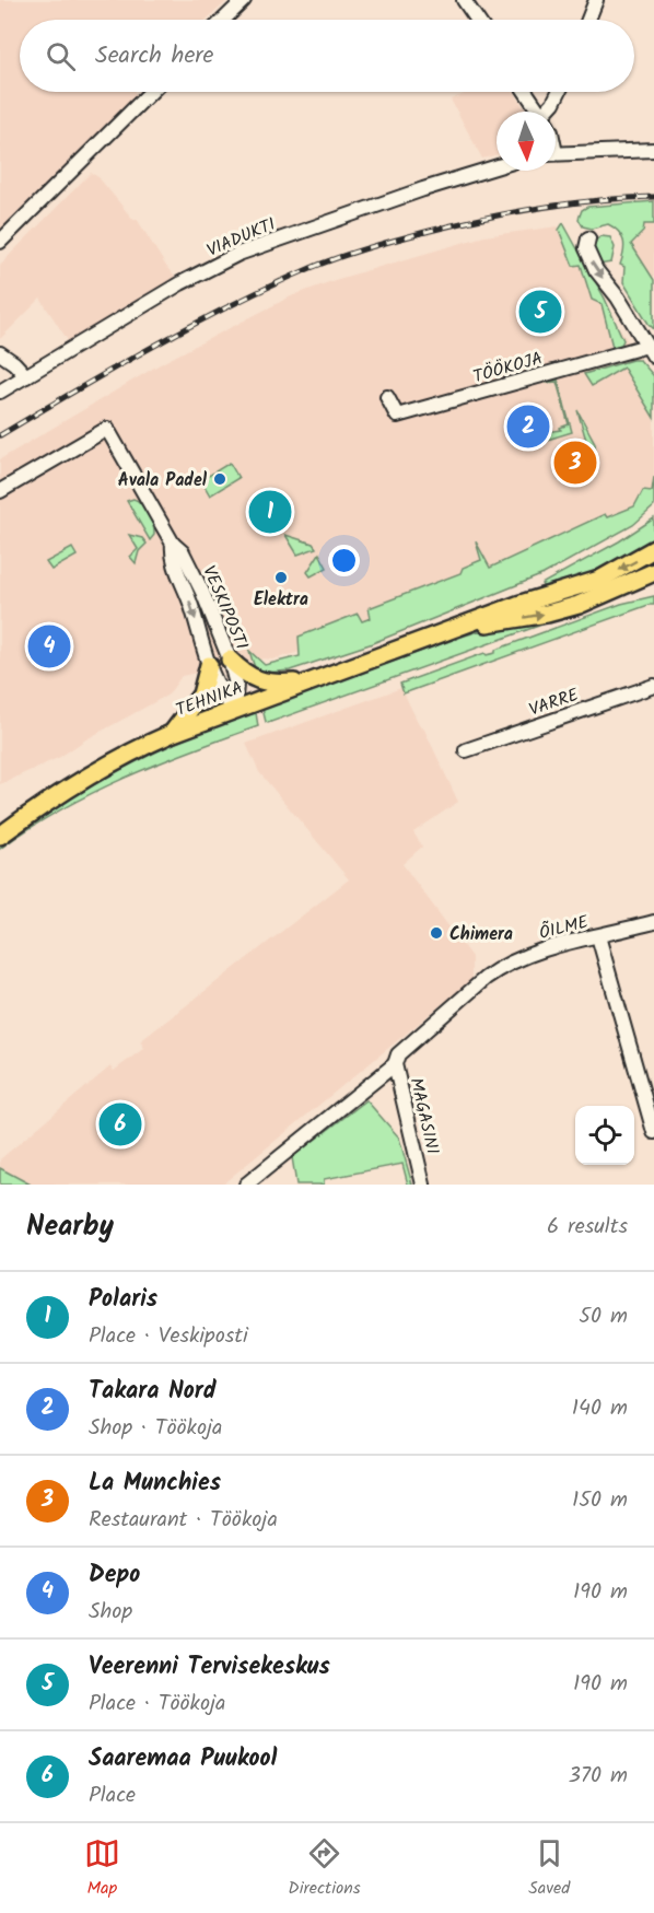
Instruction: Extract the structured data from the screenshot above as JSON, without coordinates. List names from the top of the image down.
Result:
{
  "streets": {
    "main road": ["TEHNIKA"],
    "street": [
      "VIADUKTI",
      "TÖÖKOJA",
      "VESKIPOSTI",
      "VARRE",
      "ÕILME",
      "MAGASINI"
    ]
  },
  "crossings": [
    ["VESKIPOSTI", "TEHNIKA"],
    ["ÕILME", "MAGASINI"]
  ],
  "places": ["Avala Padel", "Elektra", "Chimera"],
  "north": "bottom",
  "page": {
    "search": "Search here",
    "pins": [
      "5",
      "2",
      "3",
      "1",
      "4",
      "6"
    ],
    "heading": ["Nearby", "6 results"],
    "list": [
      {
        "mark": "1",
        "name": "Polaris",
        "note": "Place · Veskiposti",
        "value": "50 m"
      },
      {
        "mark": "2",
        "name": "Takara Nord",
        "note": "Shop · Töökoja",
        "value": "140 m"
      },
      {
        "mark": "3",
        "name": "La Munchies",
        "note": "Restaurant · Töökoja",
        "value": "150 m"
      },
      {
        "mark": "4",
        "name": "Depo",
        "note": "Shop",
        "value": "190 m"
      },
      {
        "mark": "5",
        "name": "Veerenni Tervisekeskus",
        "note": "Place · Töökoja",
        "value": "190 m"
      },
      {
        "mark": "6",
        "name": "Saaremaa Puukool",
        "note": "Place",
        "value": "370 m"
      }
    ],
    "nav": ["Map", "Directions", "Saved"]
  }
}
